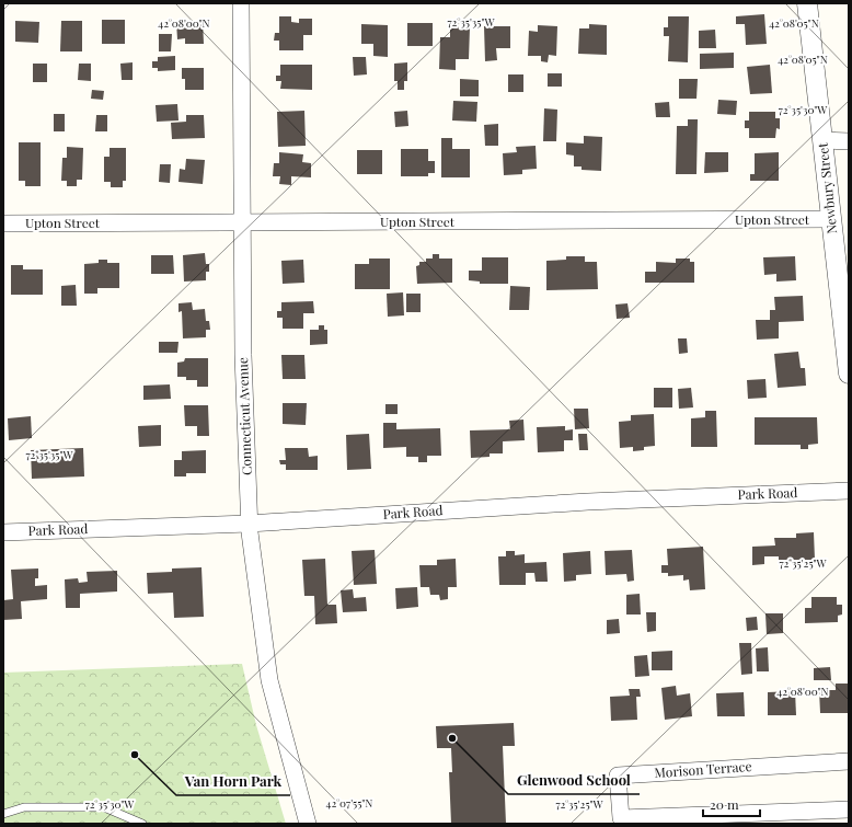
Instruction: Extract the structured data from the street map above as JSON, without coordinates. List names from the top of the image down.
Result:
{
  "streets": {
    "street": [
      "Newbury Street",
      "Upton Street",
      "Connecticut Avenue",
      "Park Road",
      "Morison Terrace"
    ]
  },
  "crossings": [
    ["Newbury Street", "Upton Street"],
    ["Upton Street", "Connecticut Avenue"],
    ["Connecticut Avenue", "Park Road"]
  ],
  "places": ["Glenwood School", "Van Horn Park"],
  "scale_bar": "20 m",
  "coordinates": [
    "72°35'35\"W",
    "42°08'05\"N",
    "42°08'00\"N",
    "72°35'30\"W",
    "72°35'25\"W",
    "42°07'55\"N"
  ]
}
